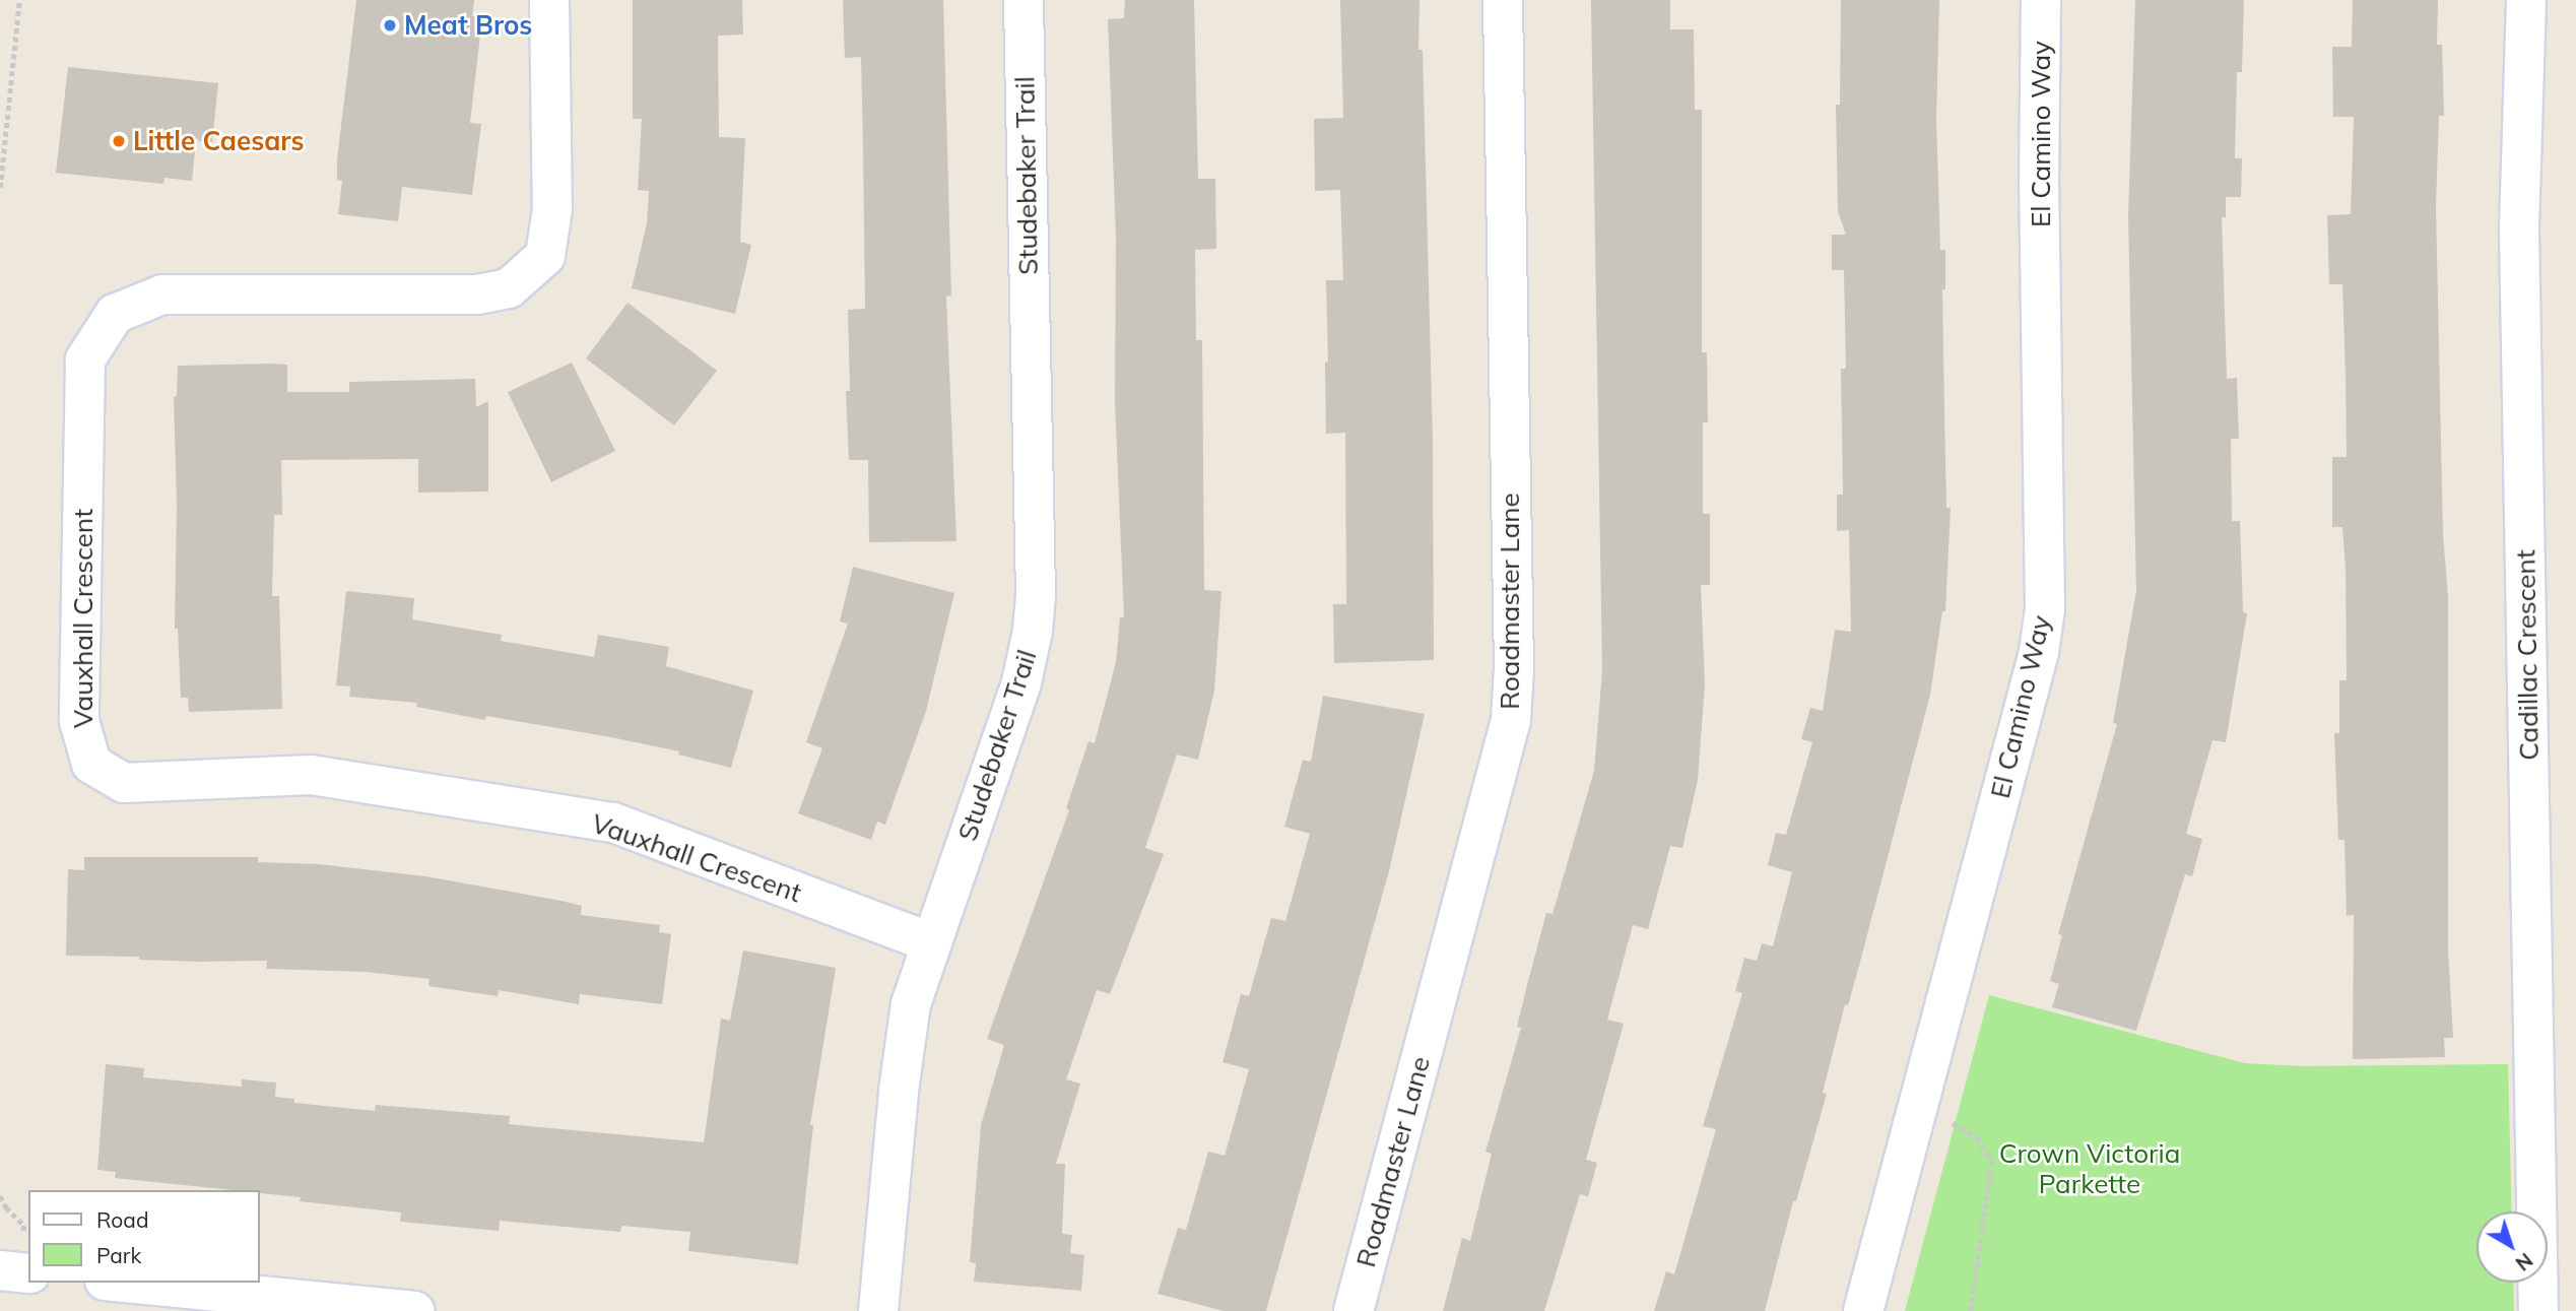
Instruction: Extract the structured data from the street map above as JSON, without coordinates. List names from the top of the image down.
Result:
{
  "streets": {
    "street": [
      "El Camino Way",
      "Studebaker Trail",
      "Roadmaster Lane",
      "Vauxhall Crescent",
      "Cadillac Crescent"
    ]
  },
  "crossings": [
    ["Studebaker Trail", "Vauxhall Crescent"]
  ],
  "parks": ["Crown Victoria Parkette"],
  "places": ["Meat Bros", "Little Caesars"],
  "legend": ["Road", "Park"],
  "north": "bottom right"
}
